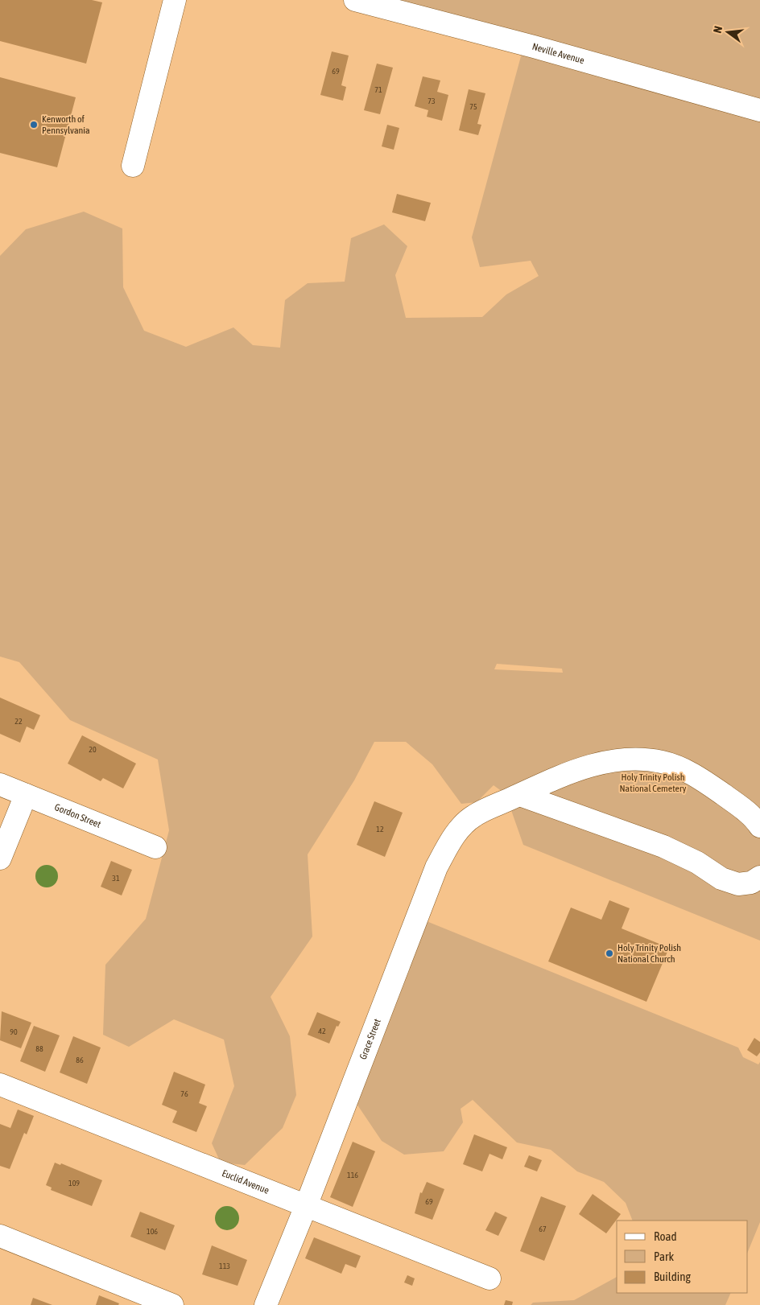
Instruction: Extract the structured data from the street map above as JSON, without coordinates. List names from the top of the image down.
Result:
{
  "streets": {
    "street": [
      "Neville Avenue",
      "Gordon Street",
      "Grace Street",
      "Euclid Avenue"
    ]
  },
  "crossings": [
    ["Grace Street", "Euclid Avenue"]
  ],
  "parks": ["Holy Trinity Polish National Cemetery"],
  "places": ["Kenworth of Pennsylvania", "Holy Trinity Polish National Church"],
  "house_numbers": [
    "69",
    "71",
    "73",
    "75",
    "22",
    "20",
    "12",
    "31",
    "42",
    "90",
    "88",
    "86",
    "76",
    "116",
    "109",
    "69",
    "67",
    "106",
    "113"
  ],
  "legend": ["Road", "Park", "Building"],
  "north": "left"
}
